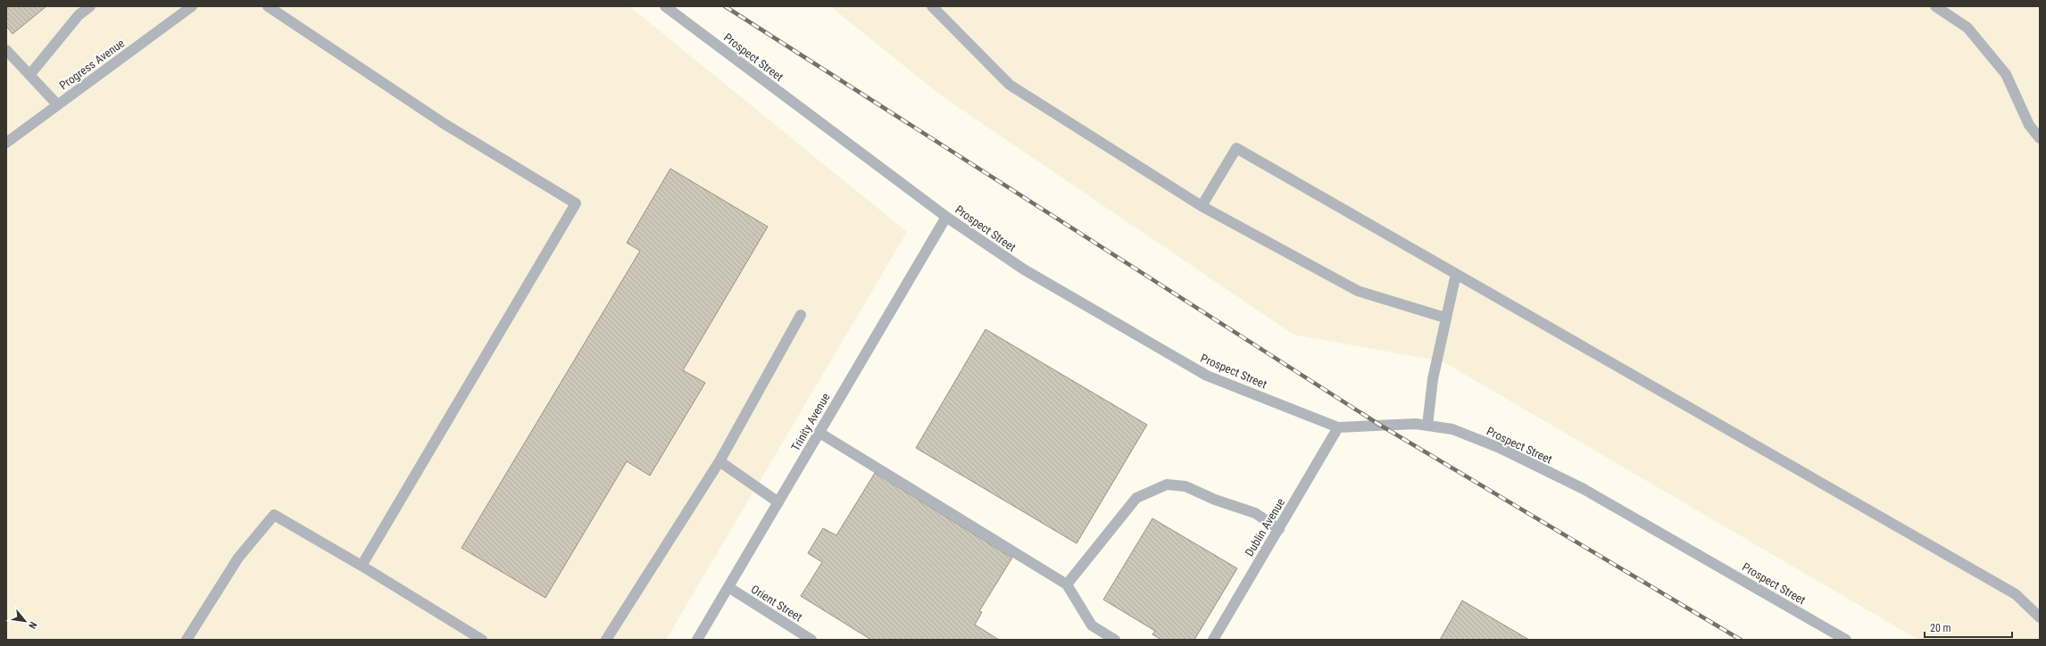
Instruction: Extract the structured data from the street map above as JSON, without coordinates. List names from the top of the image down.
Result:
{
  "streets": {
    "street": [
      "Prospect Street",
      "Progress Avenue",
      "Trinity Avenue",
      "Dublin Avenue",
      "Orient Street"
    ]
  },
  "crossings": [
    ["Prospect Street", "Trinity Avenue"],
    ["Prospect Street", "Dublin Avenue"],
    ["Trinity Avenue", "Orient Street"]
  ],
  "scale_bar": "20 m",
  "north": "bottom right"
}
